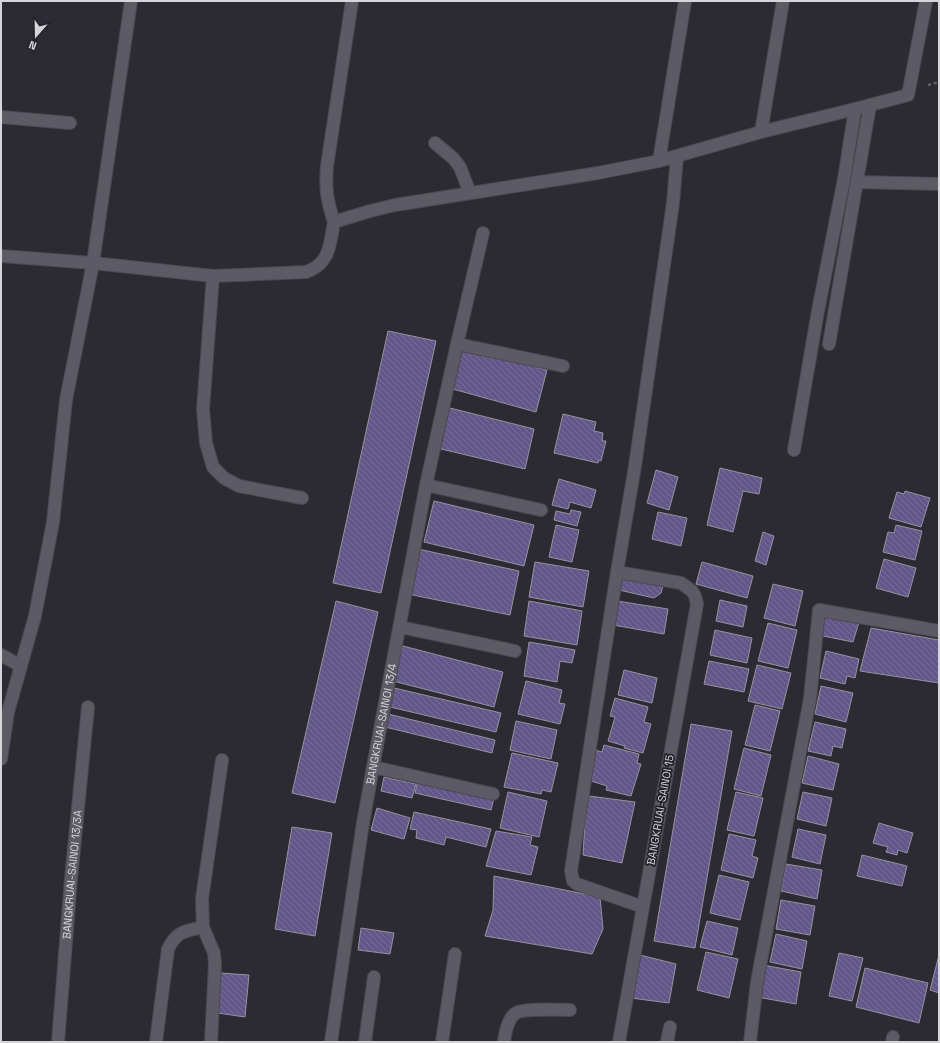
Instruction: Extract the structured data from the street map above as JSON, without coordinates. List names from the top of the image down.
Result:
{
  "streets": {
    "street": ["BANGKRUAI-SAINOI 13/4", "BANGKRUAI-SAINOI 15", "BANGKRUAI-SAINOI 13/3A"]
  },
  "north": "bottom"
}
